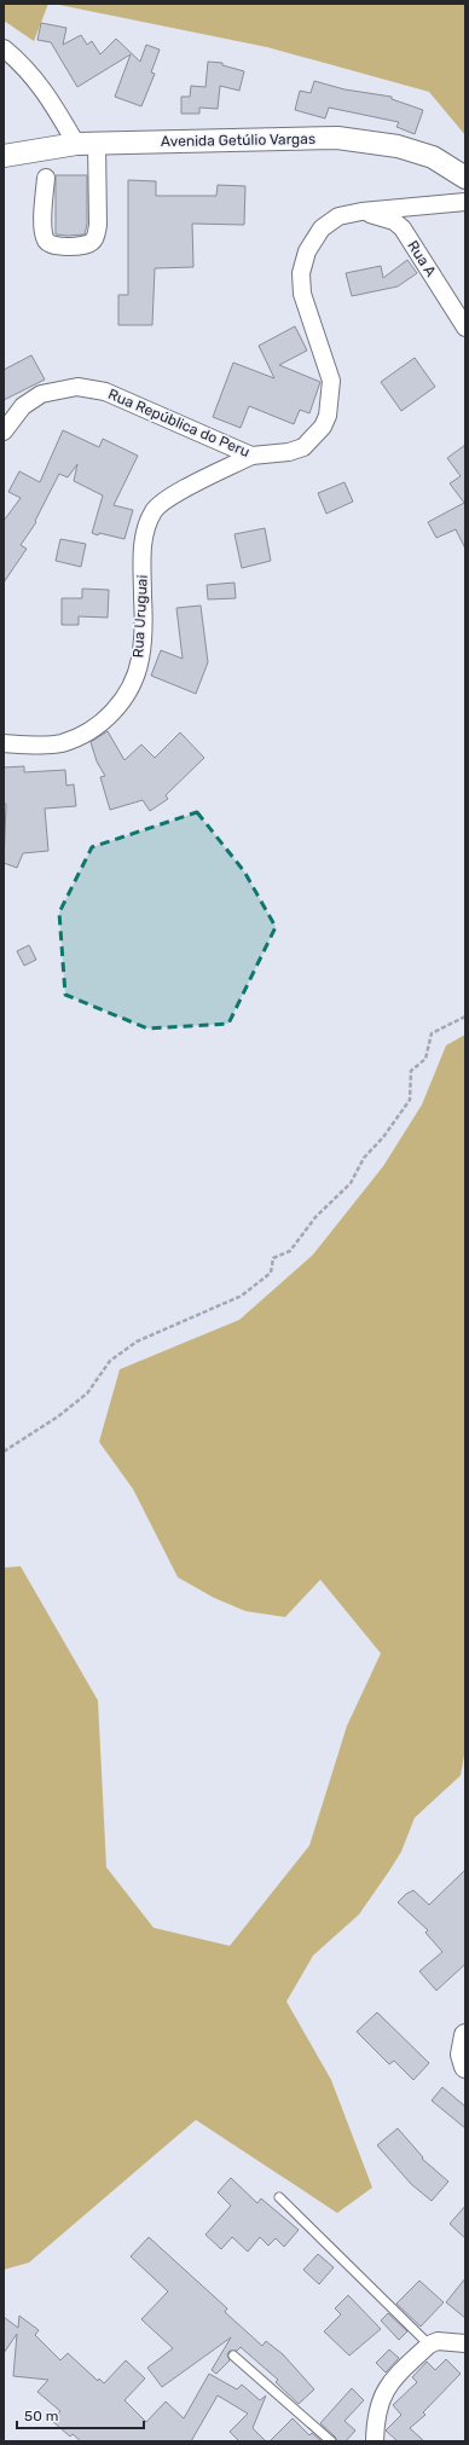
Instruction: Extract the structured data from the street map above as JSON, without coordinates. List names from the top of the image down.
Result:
{
  "streets": {
    "street": [
      "Avenida Getúlio Vargas",
      "Rua A",
      "Rua República do Peru",
      "Rua Uruguai"
    ]
  },
  "crossings": [
    ["Rua A", "Rua República do Peru"],
    ["Rua República do Peru", "Rua Uruguai"]
  ],
  "scale_bar": "50 m"
}
